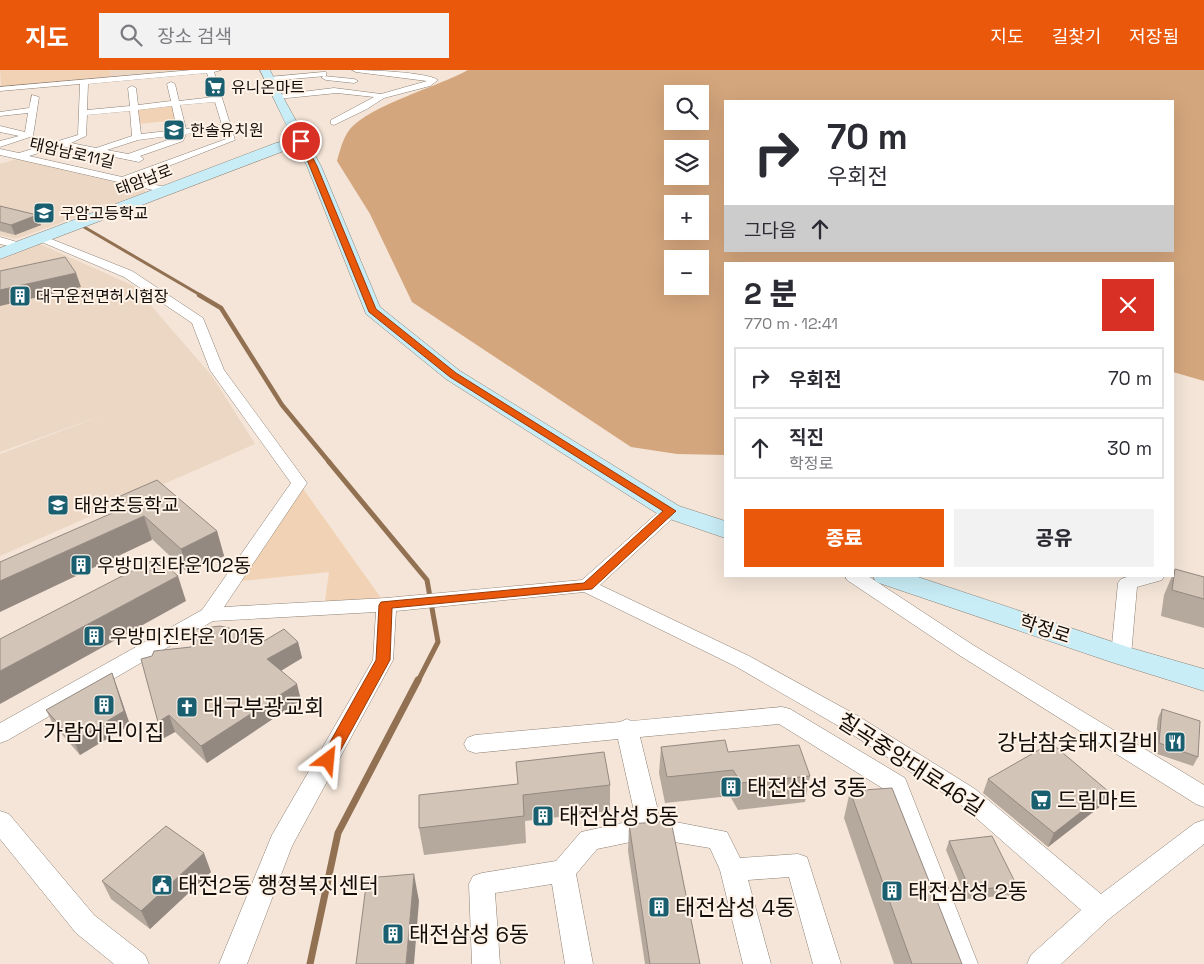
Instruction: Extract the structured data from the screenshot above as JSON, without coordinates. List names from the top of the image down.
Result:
{
  "streets": {
    "main road": ["태암남로", "학정로"],
    "street": ["태암남로11길", "칠곡중앙대로46길"]
  },
  "crossings": [
    ["태암남로11길", "태암남로"]
  ],
  "places": {
    "supermarket": ["유니온마트", "드림마트"],
    "school or university": ["한솔유치원", "구암고등학교", "태암초등학교"],
    "building": [
      "대구운전면허시험장",
      "우방미진타운102동",
      "우방미진타운 101동",
      "가람어린이집",
      "태전삼성 3동",
      "태전삼성 5동",
      "태전삼성 2동",
      "태전삼성 4동",
      "태전삼성 6동"
    ],
    "church": ["대구부광교회"],
    "restaurant": ["강남참숯돼지갈비"],
    "public building": ["태전2동 행정복지센터"]
  },
  "page": {
    "header": "지도",
    "search": "장소 검색",
    "nav": ["지도", "길찾기", "저장됨"],
    "map_buttons": ["+", "−"],
    "turn": ["70 m", "우회전"],
    "then": "그다음",
    "heading": ["2 분", "770 m · 12:41"],
    "list": [
      {
        "name": "우회전",
        "value": "70 m"
      },
      {
        "name": "직진",
        "note": "학정로",
        "value": "30 m"
      }
    ],
    "buttons": ["종료", "공유"]
  }
}
